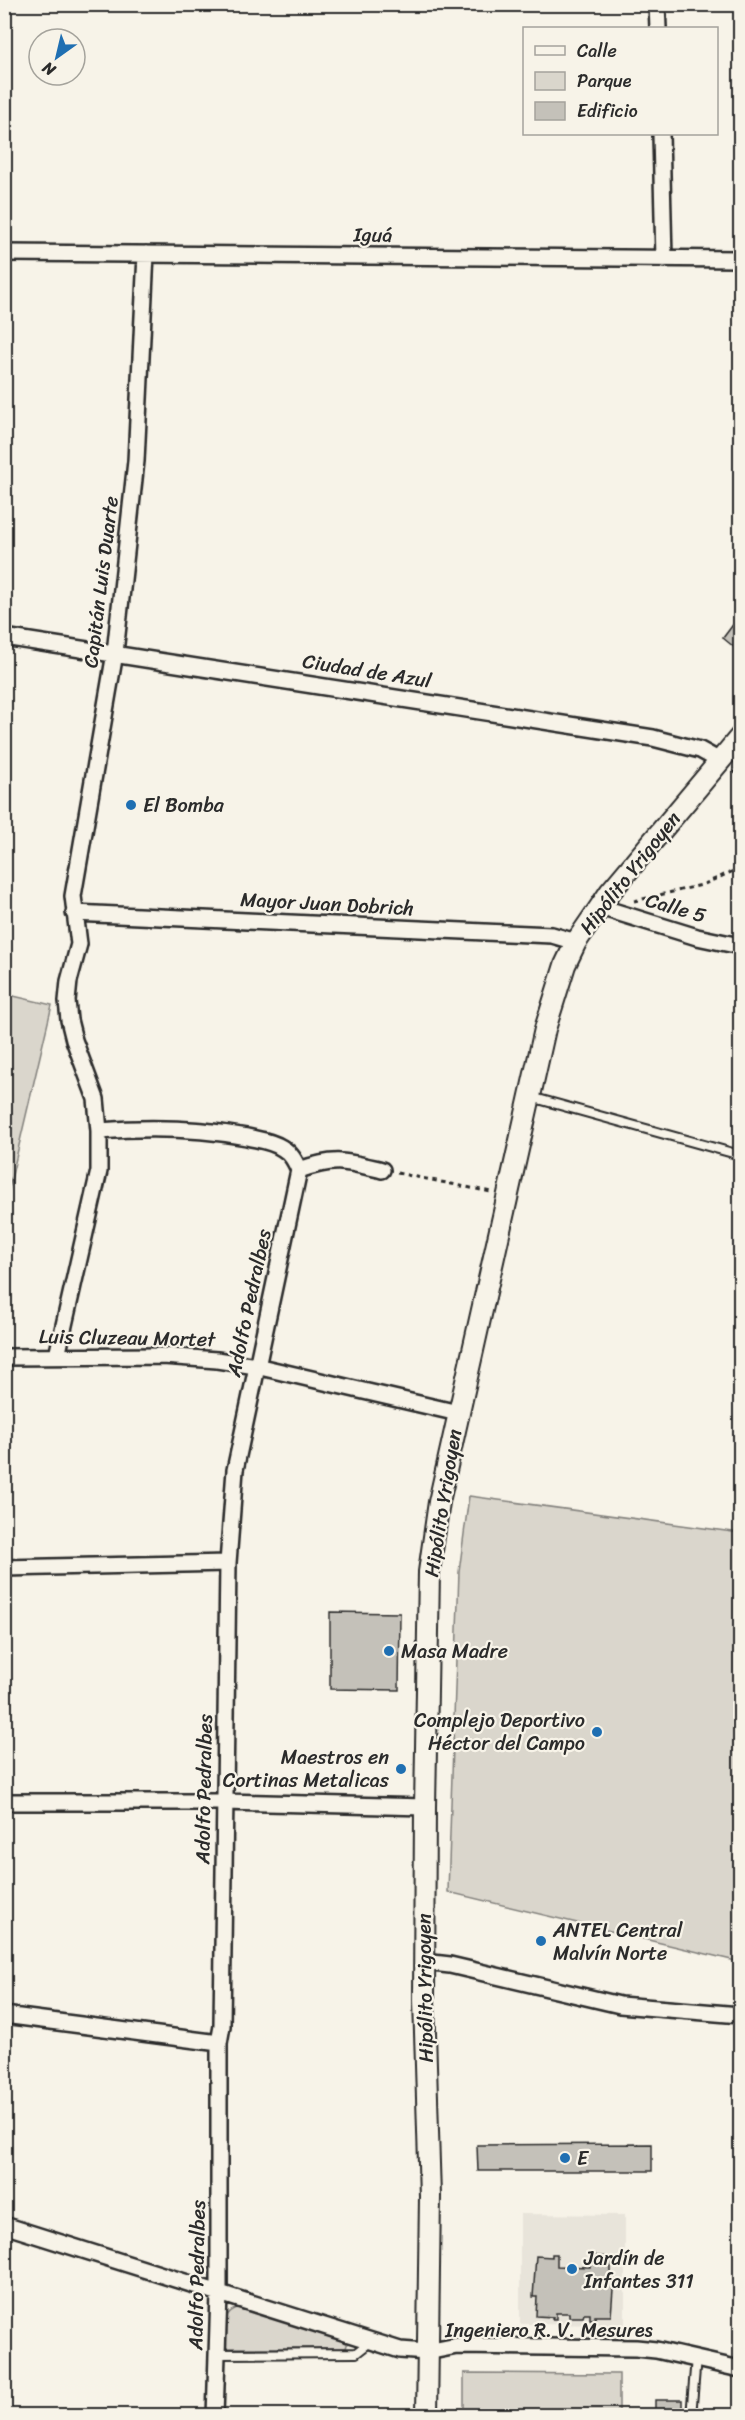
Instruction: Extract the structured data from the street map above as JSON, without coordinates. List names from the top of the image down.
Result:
{
  "streets": {
    "street": [
      "Iguá",
      "Capitán Luis Duarte",
      "Ciudad de Azul",
      "Hipólito Yrigoyen",
      "Mayor Juan Dobrich",
      "Calle 5",
      "Adolfo Pedralbes",
      "Luis Cluzeau Mortet",
      "Ingeniero R. V. Mesures"
    ]
  },
  "crossings": [
    ["Iguá", "Capitán Luis Duarte"],
    ["Capitán Luis Duarte", "Ciudad de Azul"],
    ["Capitán Luis Duarte", "Mayor Juan Dobrich"],
    ["Capitán Luis Duarte", "Luis Cluzeau Mortet"],
    ["Ciudad de Azul", "Hipólito Yrigoyen"],
    ["Hipólito Yrigoyen", "Mayor Juan Dobrich"],
    ["Hipólito Yrigoyen", "Calle 5"],
    ["Hipólito Yrigoyen", "Luis Cluzeau Mortet"],
    ["Hipólito Yrigoyen", "Ingeniero R. V. Mesures"],
    ["Adolfo Pedralbes", "Luis Cluzeau Mortet"],
    ["Adolfo Pedralbes", "Ingeniero R. V. Mesures"]
  ],
  "places": [
    "El Bomba",
    "Masa Madre",
    "Complejo Deportivo Héctor del Campo",
    "Maestros en Cortinas Metalicas",
    "ANTEL Central Malvín Norte",
    "E",
    "Jardín de Infantes 311"
  ],
  "legend": ["Calle", "Parque", "Edificio"],
  "north": "bottom left"
}
